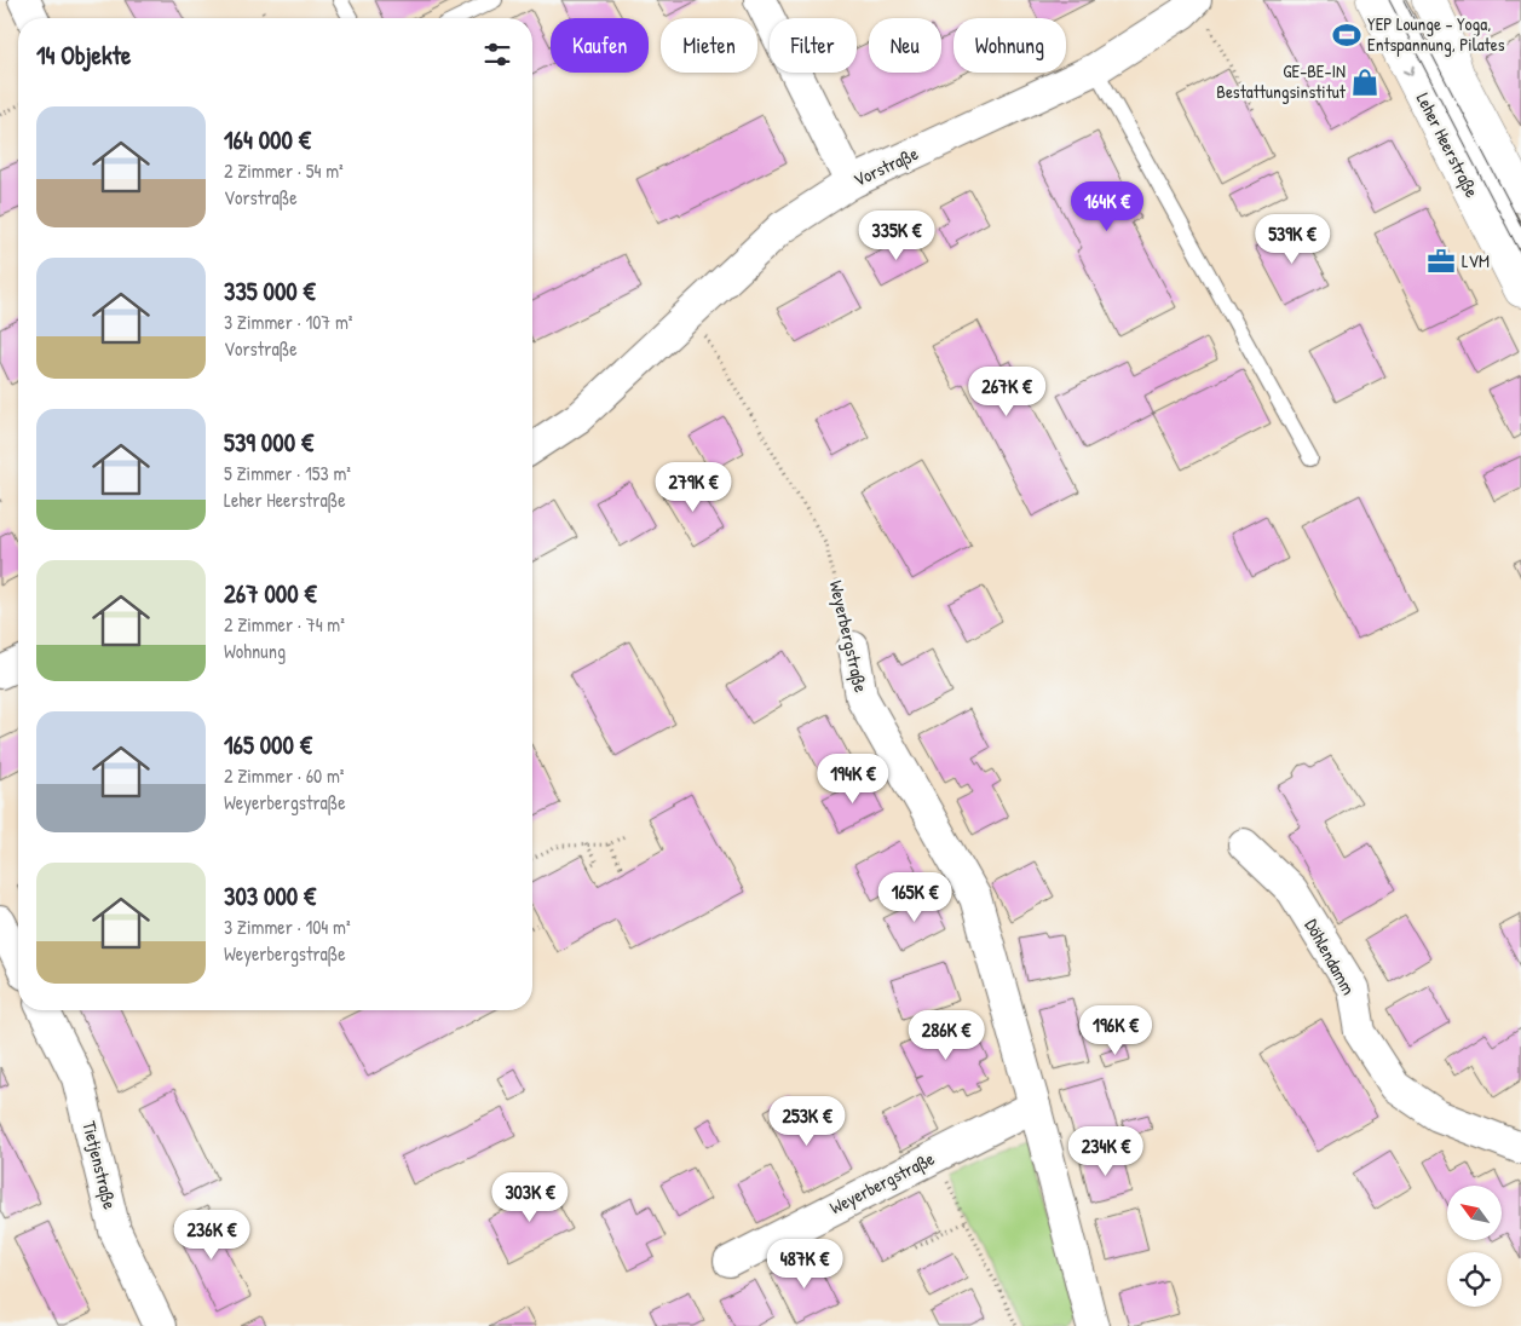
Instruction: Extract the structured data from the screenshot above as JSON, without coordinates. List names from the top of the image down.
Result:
{
  "streets": {
    "main road": ["Leher Heerstraße"],
    "street": [
      "Vorstraße",
      "Weyerbergstraße",
      "Döhlendamm",
      "Tietjenstraße"
    ]
  },
  "crossings": [
    ["Vorstraße", "Weyerbergstraße"]
  ],
  "places": {
    "sports": ["YEP Lounge - Yoga, Entspannung, Pilates"],
    "shop": ["GE-BE-IN Bestattungsinstitut"],
    "office": ["LVM"]
  },
  "north": "top left",
  "page": {
    "chip": [
      "Kaufen",
      "Mieten",
      "Filter",
      "Neu",
      "Wohnung"
    ],
    "heading": "14 Objekte",
    "list": [
      {
        "name": "164 000 €",
        "note": "2 Zimmer · 54 m² · Vorstraße"
      },
      {
        "name": "335 000 €",
        "note": "3 Zimmer · 107 m² · Vorstraße"
      },
      {
        "name": "539 000 €",
        "note": "5 Zimmer · 153 m² · Leher Heerstraße"
      },
      {
        "name": "267 000 €",
        "note": "2 Zimmer · 74 m² · Wohnung"
      },
      {
        "name": "165 000 €",
        "note": "2 Zimmer · 60 m² · Weyerbergstraße"
      },
      {
        "name": "303 000 €",
        "note": "3 Zimmer · 104 m² · Weyerbergstraße"
      }
    ],
    "price": [
      "164K €",
      "335K €",
      "539K €",
      "267K €",
      "279K €",
      "194K €",
      "165K €",
      "196K €",
      "286K €",
      "253K €",
      "234K €",
      "303K €",
      "236K €",
      "487K €"
    ]
  }
}
